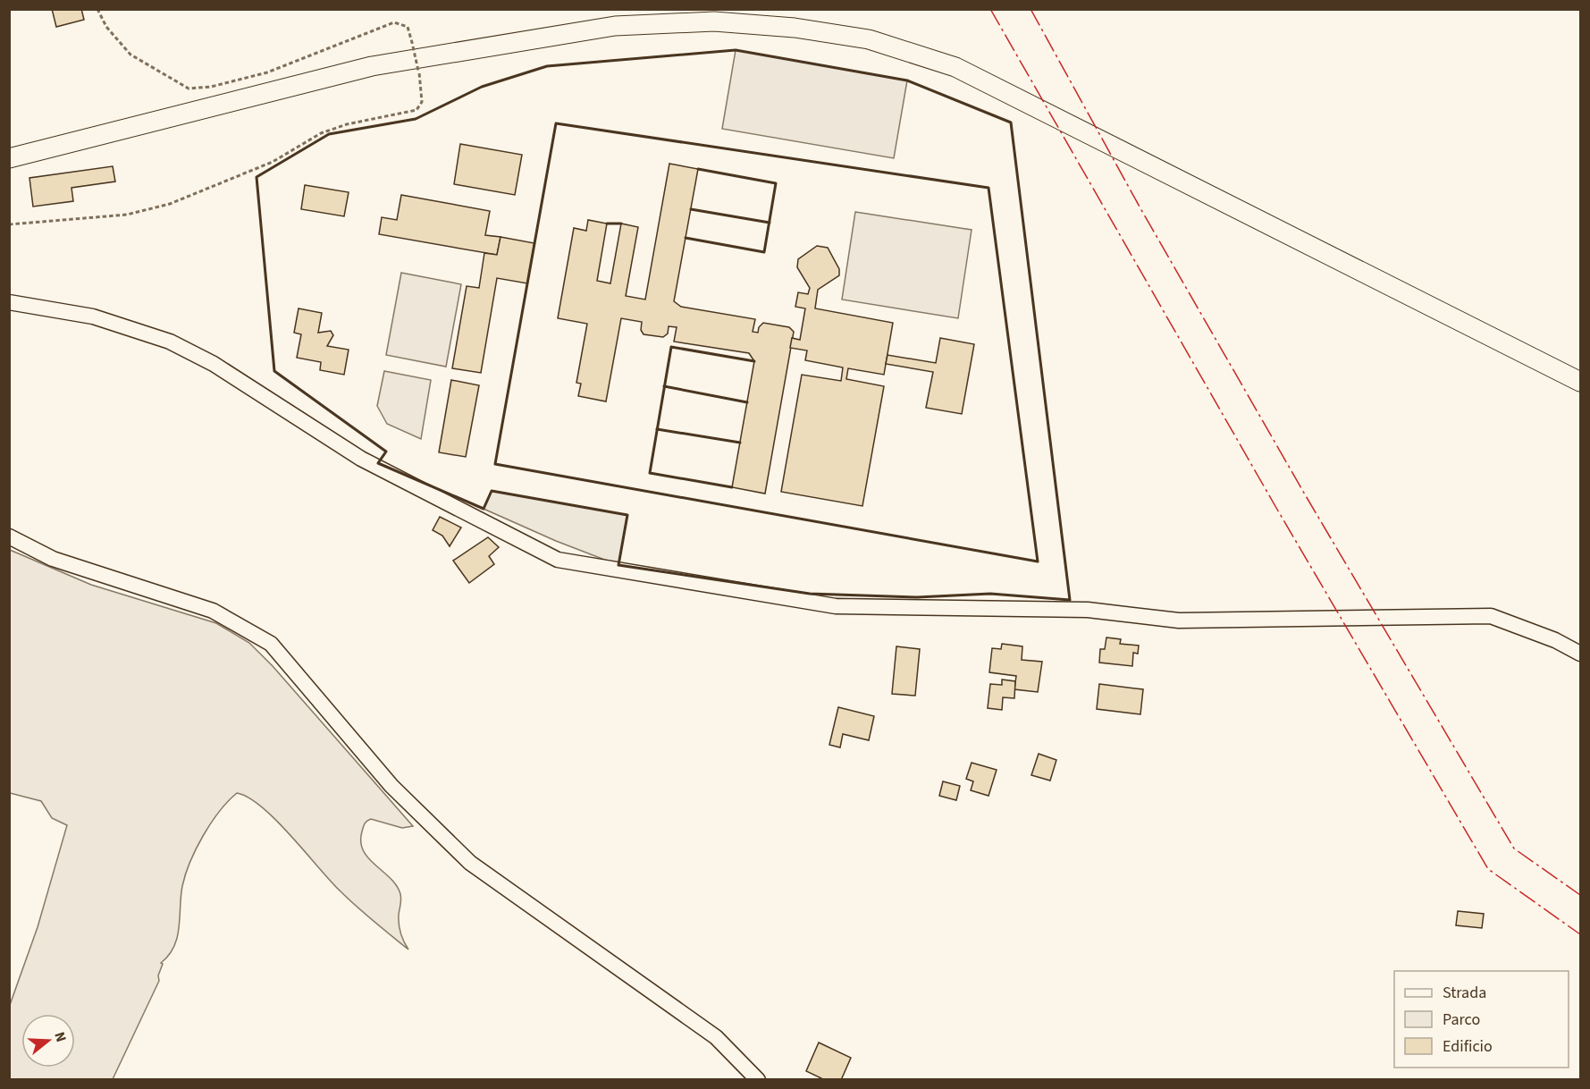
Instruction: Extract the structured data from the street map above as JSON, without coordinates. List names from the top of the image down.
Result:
{
  "legend": ["Strada", "Parco", "Edificio"],
  "north": "right"
}
